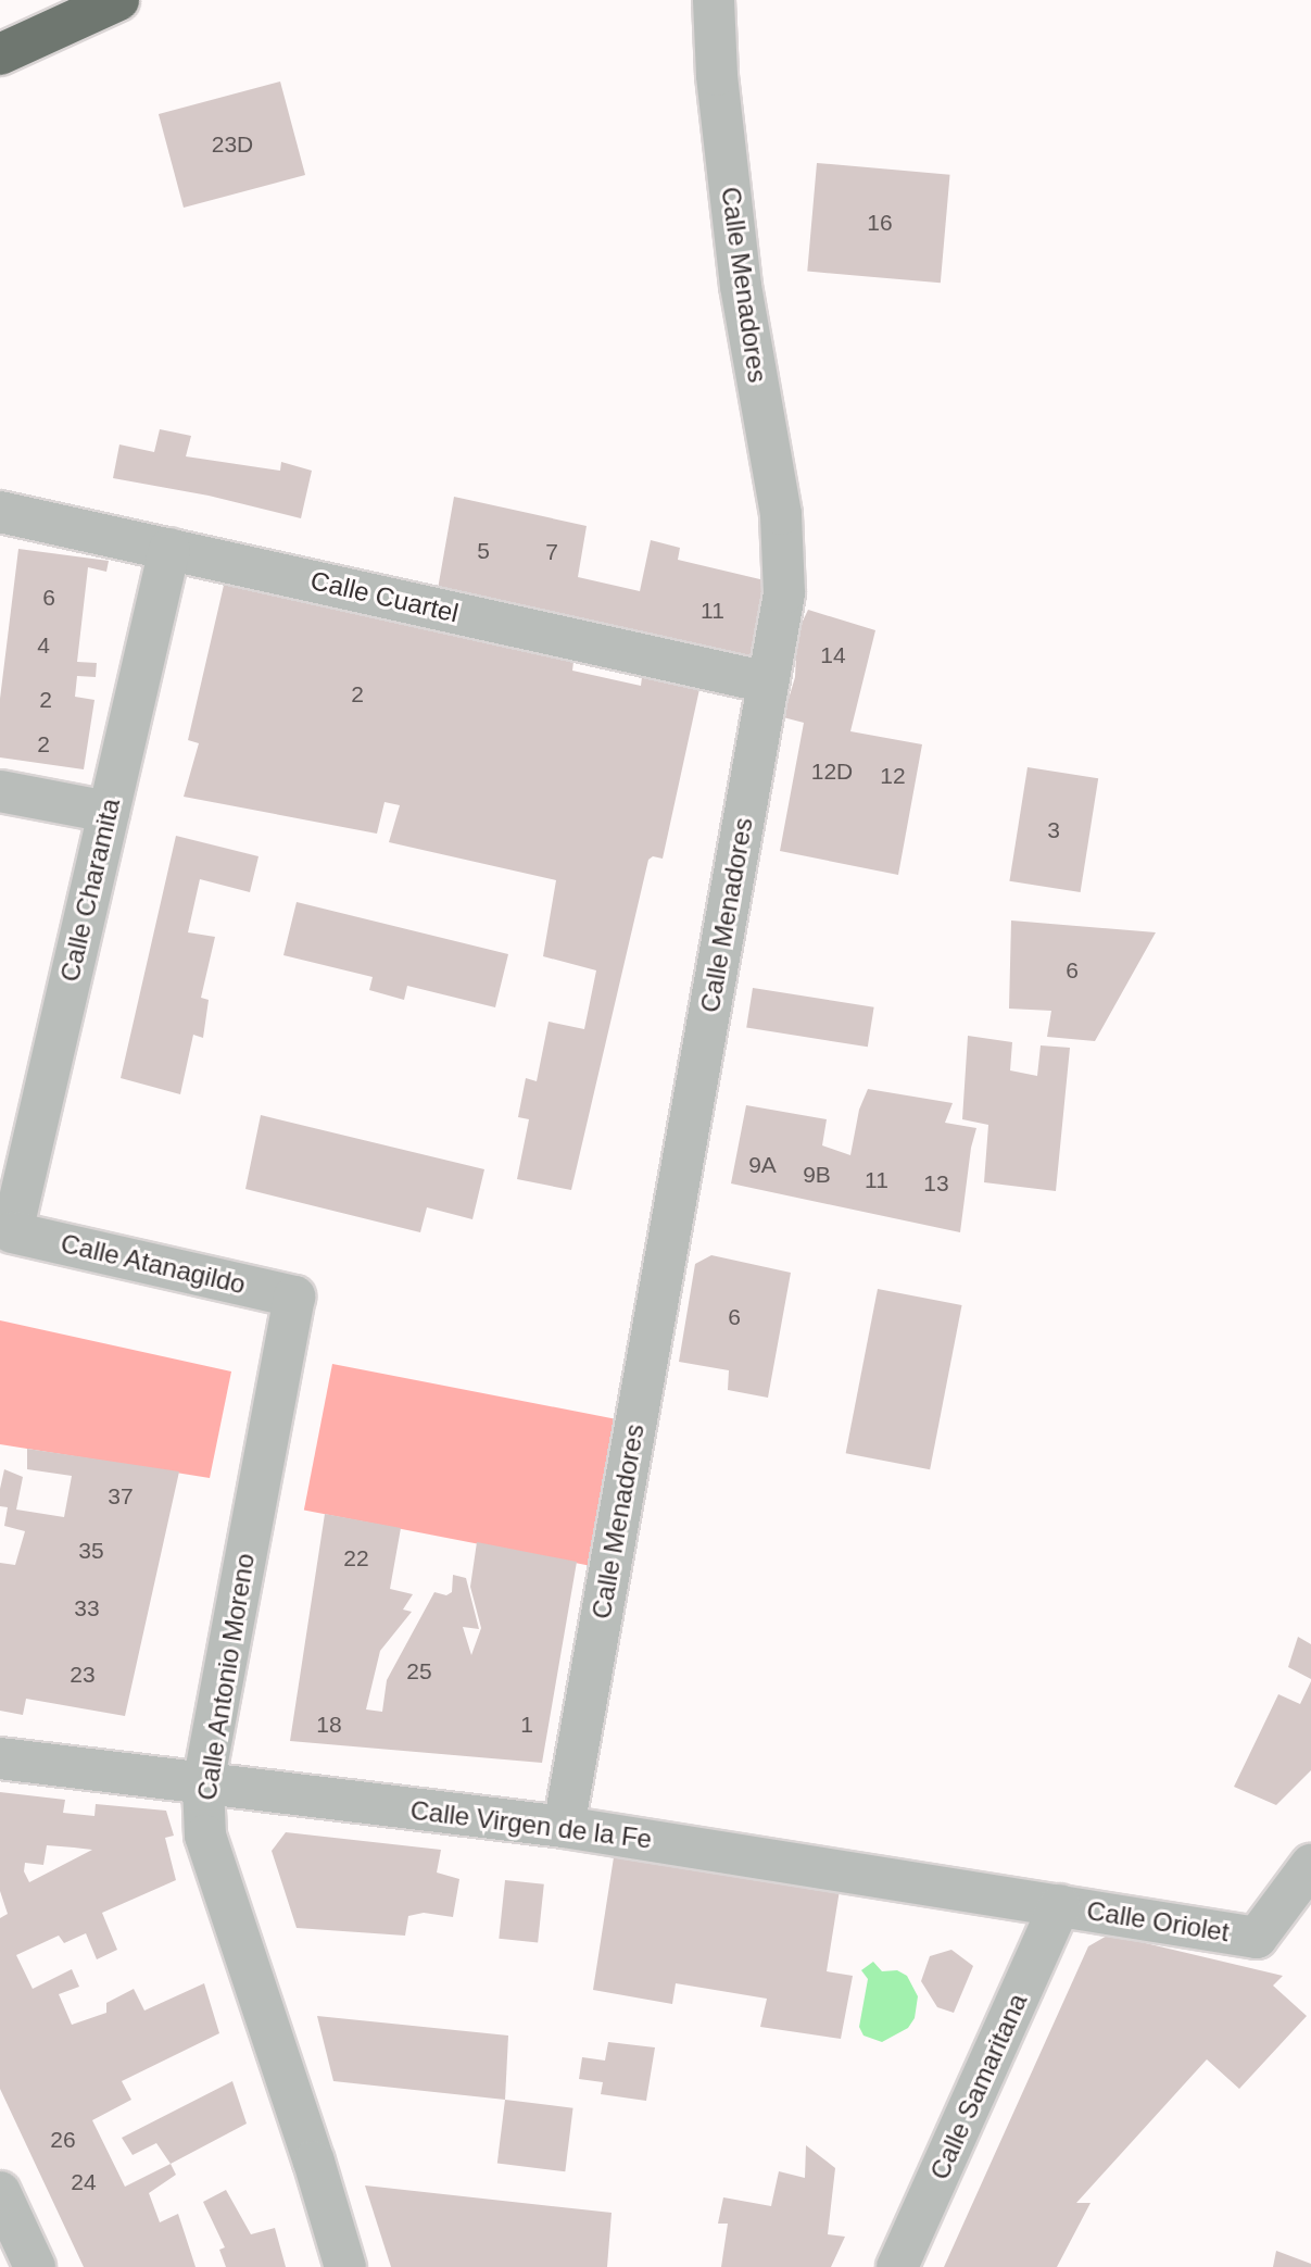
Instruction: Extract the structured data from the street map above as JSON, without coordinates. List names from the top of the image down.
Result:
{
  "streets": {
    "street": [
      "Calle Menadores",
      "Calle Cuartel",
      "Calle Charamita",
      "Calle Atanagildo",
      "Calle Antonio Moreno",
      "Calle Virgen de la Fe",
      "Calle Oriolet",
      "Calle Samaritana"
    ]
  },
  "crossings": [
    ["Calle Menadores", "Calle Cuartel"],
    ["Calle Menadores", "Calle Virgen de la Fe"],
    ["Calle Cuartel", "Calle Charamita"],
    ["Calle Charamita", "Calle Atanagildo"],
    ["Calle Atanagildo", "Calle Antonio Moreno"],
    ["Calle Antonio Moreno", "Calle Virgen de la Fe"],
    ["Calle Virgen de la Fe", "Calle Oriolet"],
    ["Calle Virgen de la Fe", "Calle Samaritana"],
    ["Calle Oriolet", "Calle Samaritana"]
  ],
  "house_numbers": [
    "23D",
    "16",
    "5",
    "7",
    "6",
    "11",
    "4",
    "14",
    "2",
    "2",
    "2",
    "12D",
    "12",
    "3",
    "6",
    "9A",
    "9B",
    "11",
    "13",
    "6",
    "37",
    "35",
    "22",
    "33",
    "25",
    "23",
    "18",
    "1",
    "26",
    "24"
  ]
}
